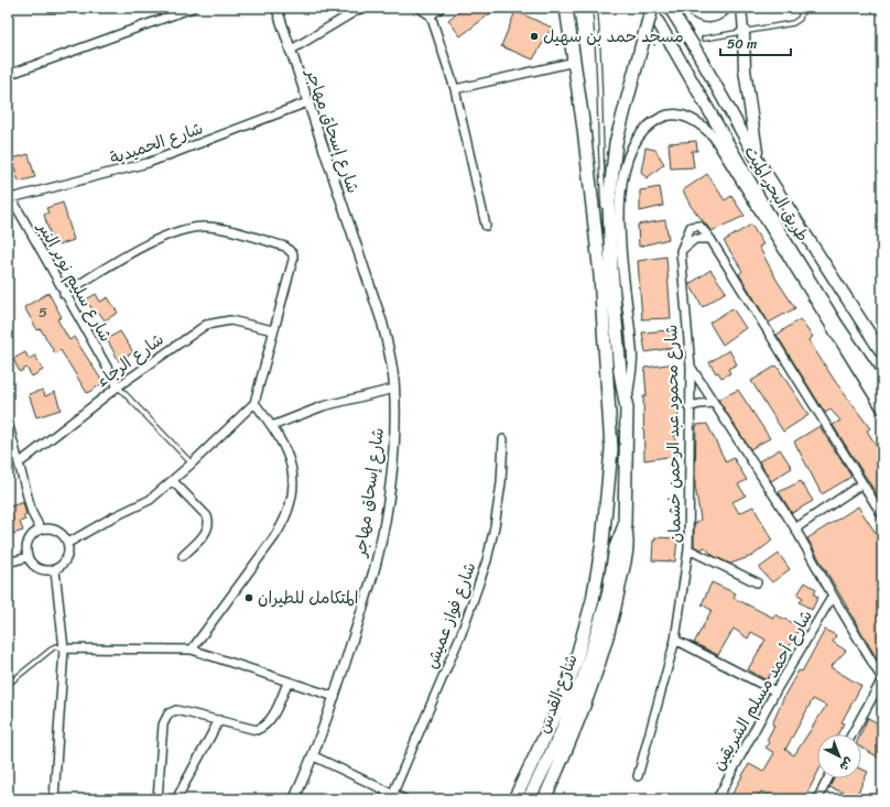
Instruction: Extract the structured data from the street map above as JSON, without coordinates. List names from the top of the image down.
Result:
{
  "streets": {
    "highway": ["شارع القدس"],
    "main road": ["طريق البحر الميت"],
    "street": [
      "شارع إسحاق مهاجر",
      "شارع الحميدية",
      "شارع سليم نوير النبر",
      "شارع الرجاء",
      "شارع محمود عبد الرحمن خشمان",
      "شارع فواز عميش",
      "شارع أحمد مسلم الشريقين"
    ]
  },
  "crossings": [
    ["شارع إسحاق مهاجر", "شارع الحميدية"],
    ["شارع الحميدية", "شارع سليم نوير النبر"],
    ["شارع سليم نوير النبر", "شارع الرجاء"]
  ],
  "places": ["مسجد حمد بن سهيل", "المتكامل للطيران"],
  "house_numbers": ["5"],
  "scale_bar": "50 m",
  "north": "bottom right"
}
